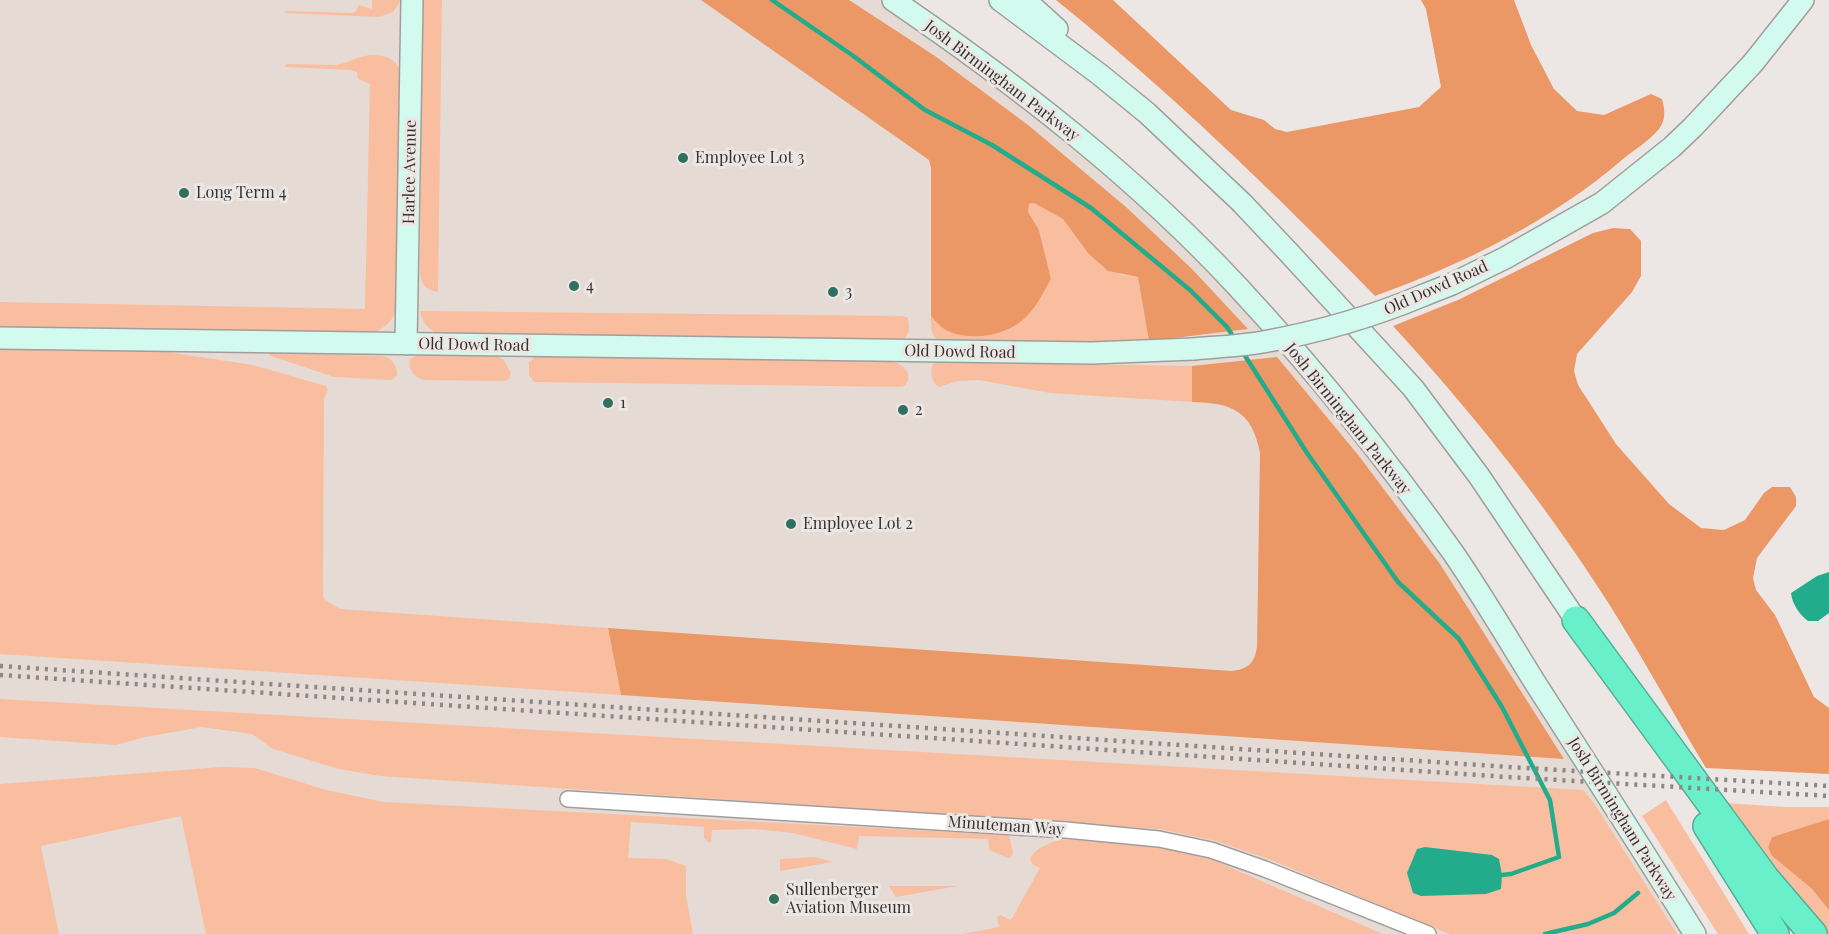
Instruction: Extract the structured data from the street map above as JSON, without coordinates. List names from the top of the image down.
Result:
{
  "streets": {
    "street": [
      "Josh Birmingham Parkway",
      "Harlee Avenue",
      "Old Dowd Road",
      "Minuteman Way"
    ]
  },
  "crossings": [
    ["Harlee Avenue", "Old Dowd Road"]
  ],
  "places": [
    "Employee Lot 3",
    "Long Term 4",
    "4",
    "3",
    "1",
    "2",
    "Employee Lot 2",
    "Sullenberger Aviation Museum"
  ]
}
